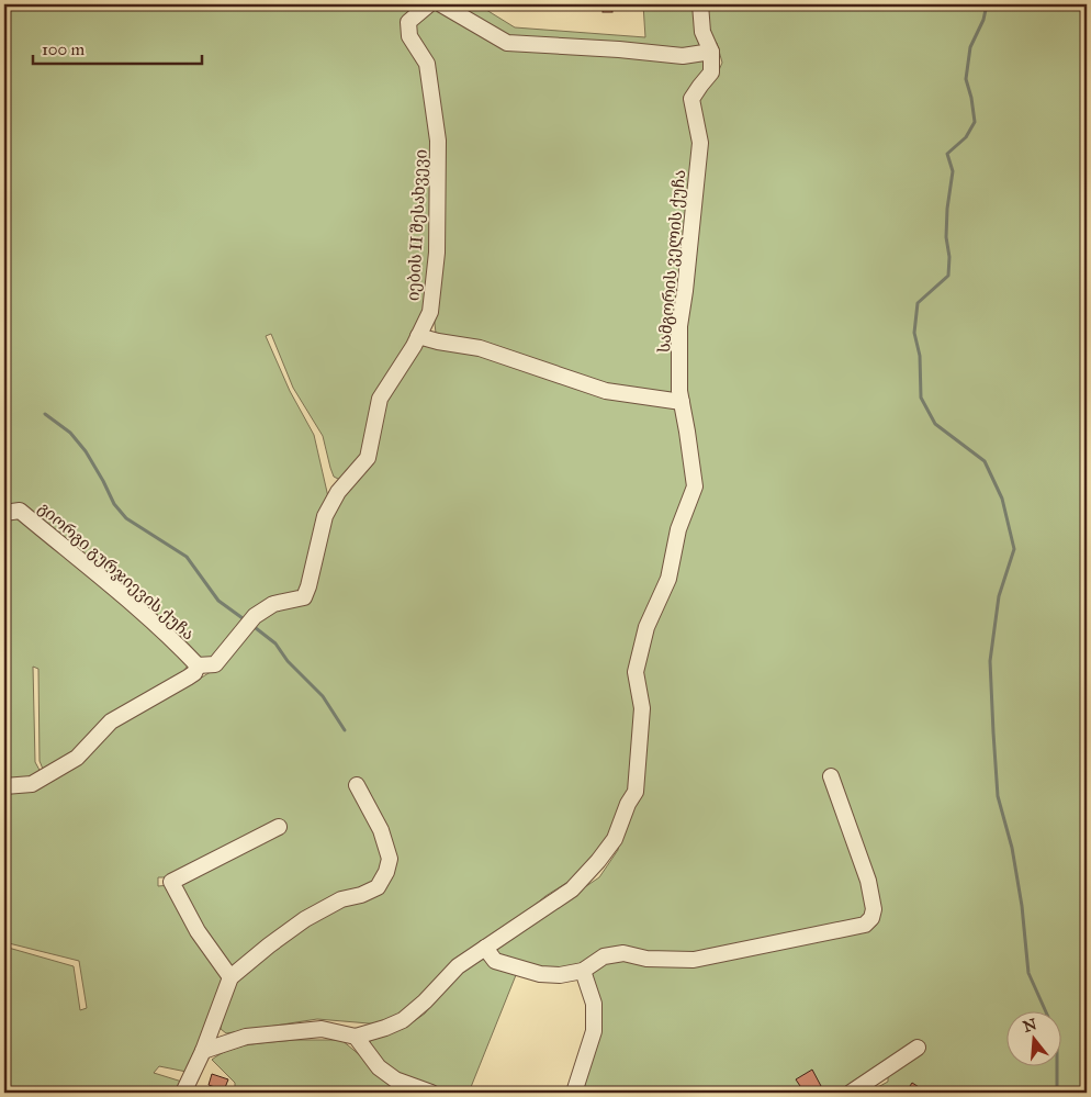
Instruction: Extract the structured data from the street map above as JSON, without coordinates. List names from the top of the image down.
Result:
{
  "streets": {
    "street": ["იების II შესახვევი", "სამგორის ველის ქუჩა", "გიორგი გურჯიევის ქუჩა"]
  },
  "crossings": [
    ["იების II შესახვევი", "გიორგი გურჯიევის ქუჩა"]
  ],
  "scale_bar": "100 m",
  "north": "top"
}
